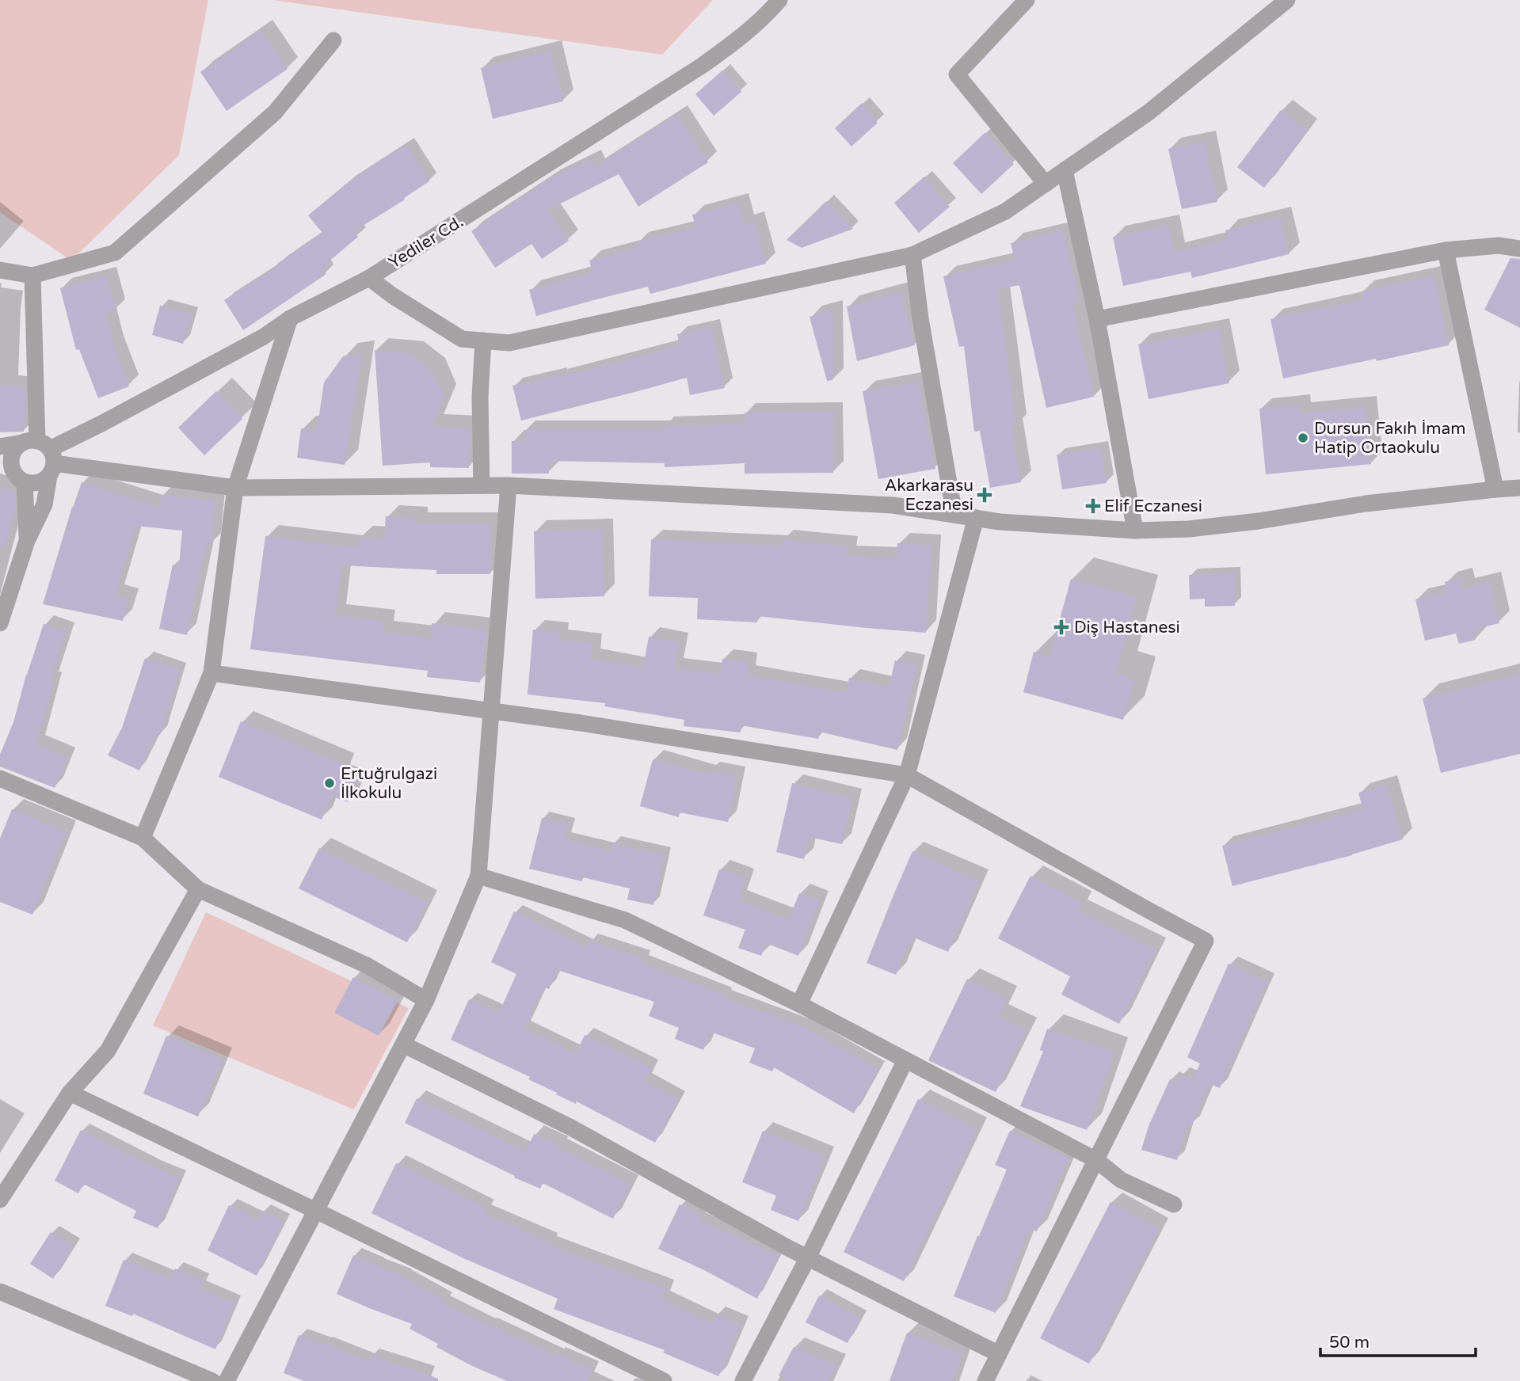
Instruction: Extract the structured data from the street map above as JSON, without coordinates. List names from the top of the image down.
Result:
{
  "streets": {
    "street": ["Yediler Cd."]
  },
  "places": {
    "other": ["Dursun Fakıh İmam Hatip Ortaokulu", "Ertuğrulgazi İlkokulu"],
    "health": ["Akarkarasu Eczanesi", "Elif Eczanesi", "Diş Hastanesi"]
  },
  "scale_bar": "50 m"
}
